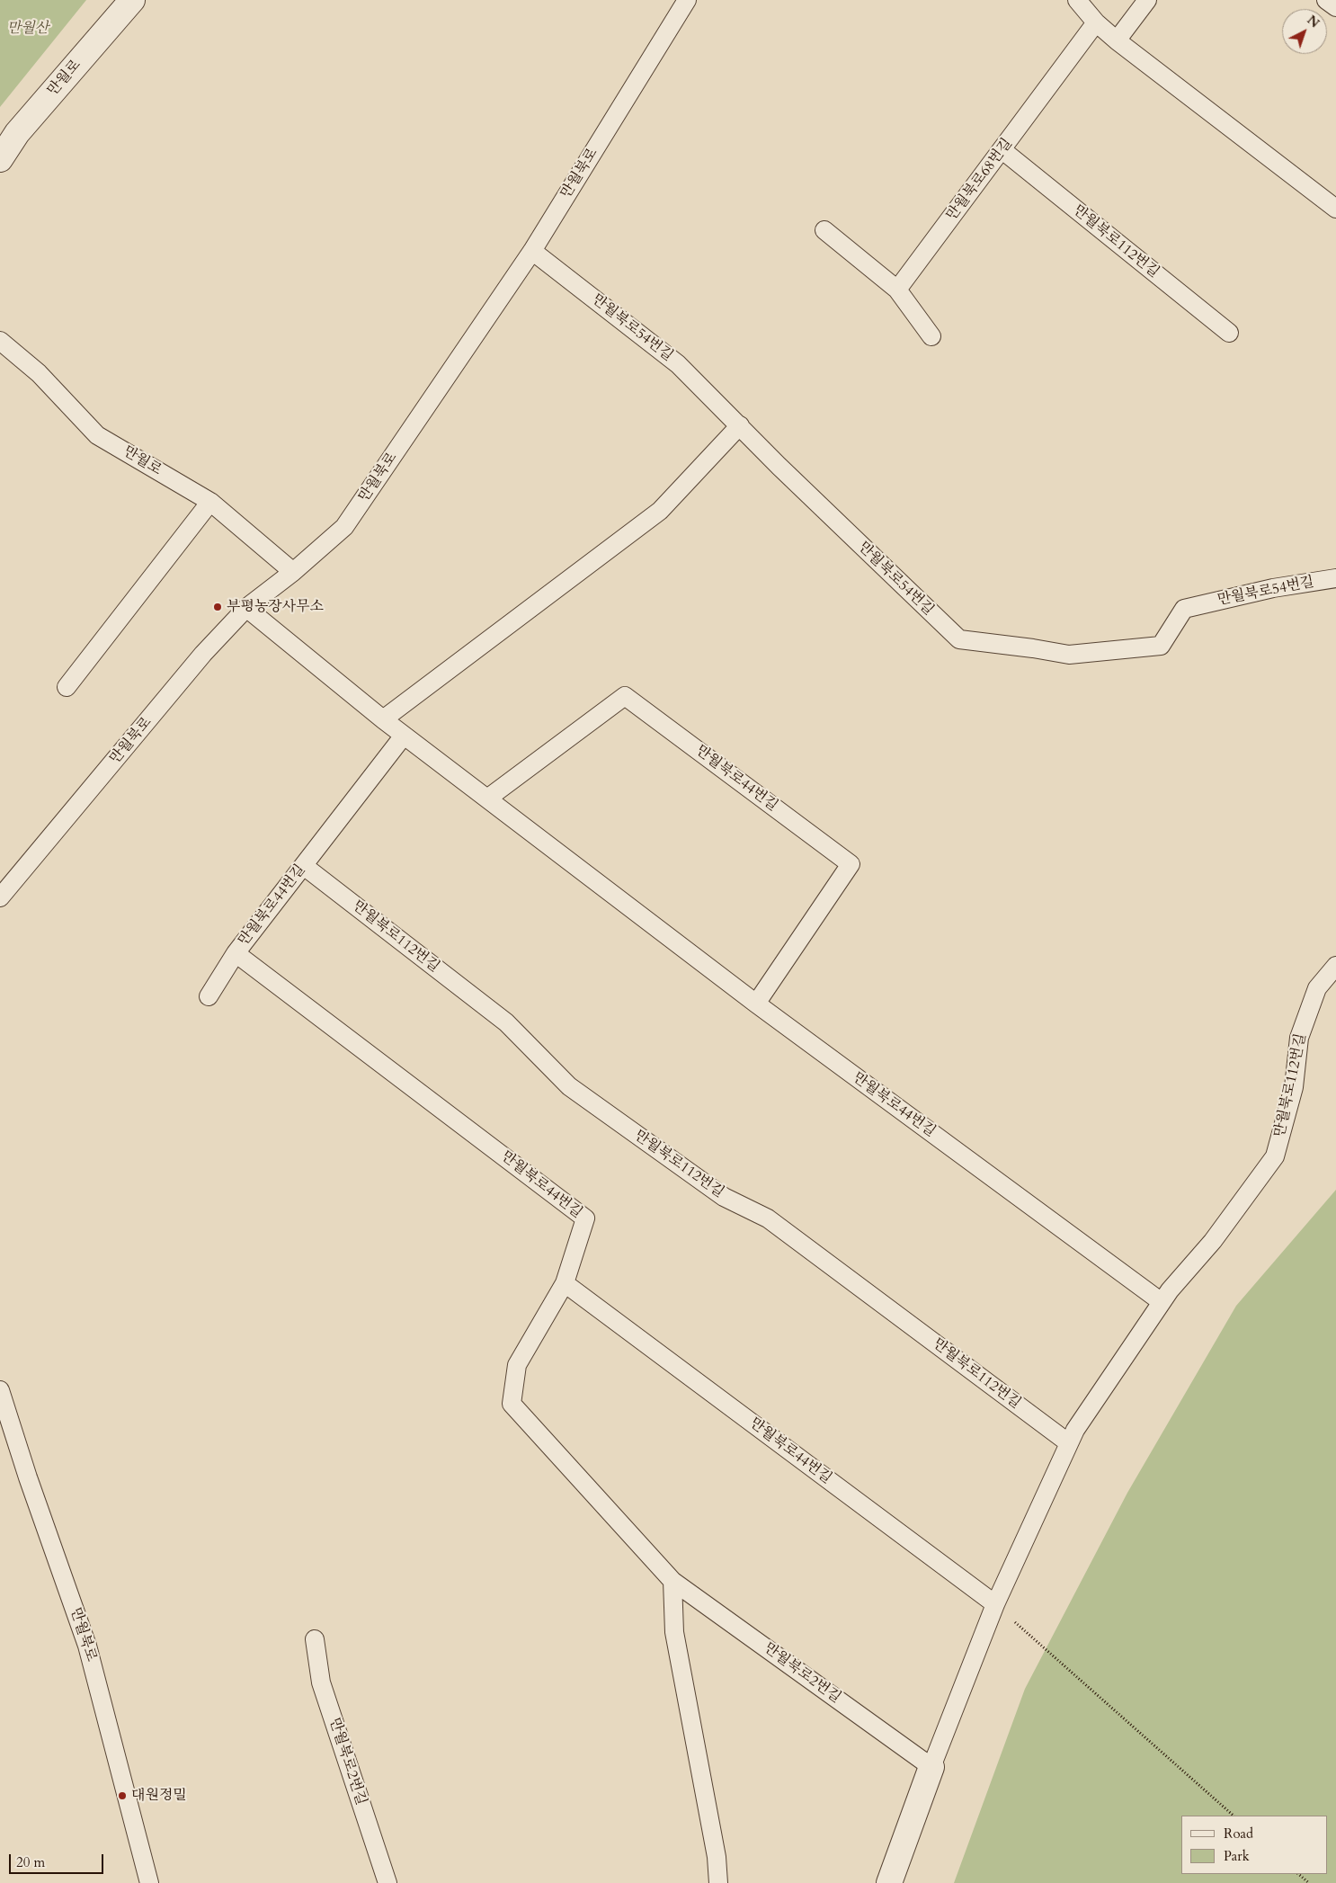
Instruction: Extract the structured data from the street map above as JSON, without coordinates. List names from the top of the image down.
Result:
{
  "streets": {
    "street": ["만월로"],
    "lane": [
      "만월북로",
      "만월북로68번길",
      "만월북로112번길",
      "만월북로54번길",
      "만월북로44번길",
      "만월북로2번길"
    ]
  },
  "crossings": [
    ["만월로", "만월북로"],
    ["만월북로", "만월북로54번길"],
    ["만월북로", "만월북로44번길"],
    ["만월북로68번길", "만월북로112번길"],
    ["만월북로112번길", "만월북로44번길"],
    ["만월북로112번길", "만월북로2번길"],
    ["만월북로44번길", "만월북로2번길"]
  ],
  "parks": ["만월산"],
  "places": ["부평농장사무소", "대원정밀"],
  "legend": ["Road", "Park"],
  "scale_bar": "20 m",
  "north": "top right"
}
